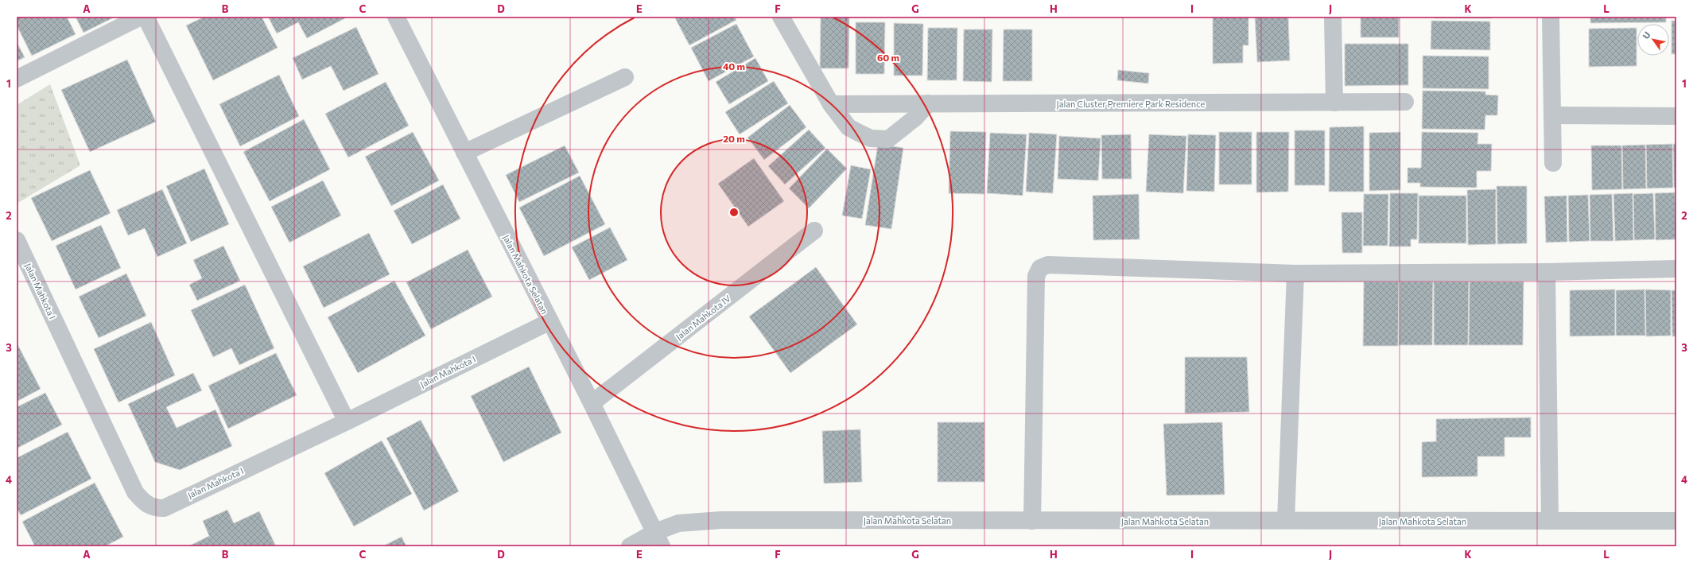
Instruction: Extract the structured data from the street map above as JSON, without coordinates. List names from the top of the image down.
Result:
{
  "streets": {
    "street": [
      "Jalan Cluster Premiere Park Residence",
      "Jalan Mahkota Selatan",
      "Jalan Mahkota I",
      "Jalan Mahkota IV"
    ]
  },
  "crossings": [
    ["Jalan Mahkota Selatan", "Jalan Mahkota I"],
    ["Jalan Mahkota Selatan", "Jalan Mahkota IV"]
  ],
  "north": "top left",
  "grid": {
    "columns": [
      "A",
      "B",
      "C",
      "D",
      "E",
      "F",
      "G",
      "H",
      "I",
      "J",
      "K",
      "L"
    ],
    "rows": [
      "1",
      "2",
      "3",
      "4"
    ]
  },
  "rings": ["60 m", "40 m", "20 m"]
}
